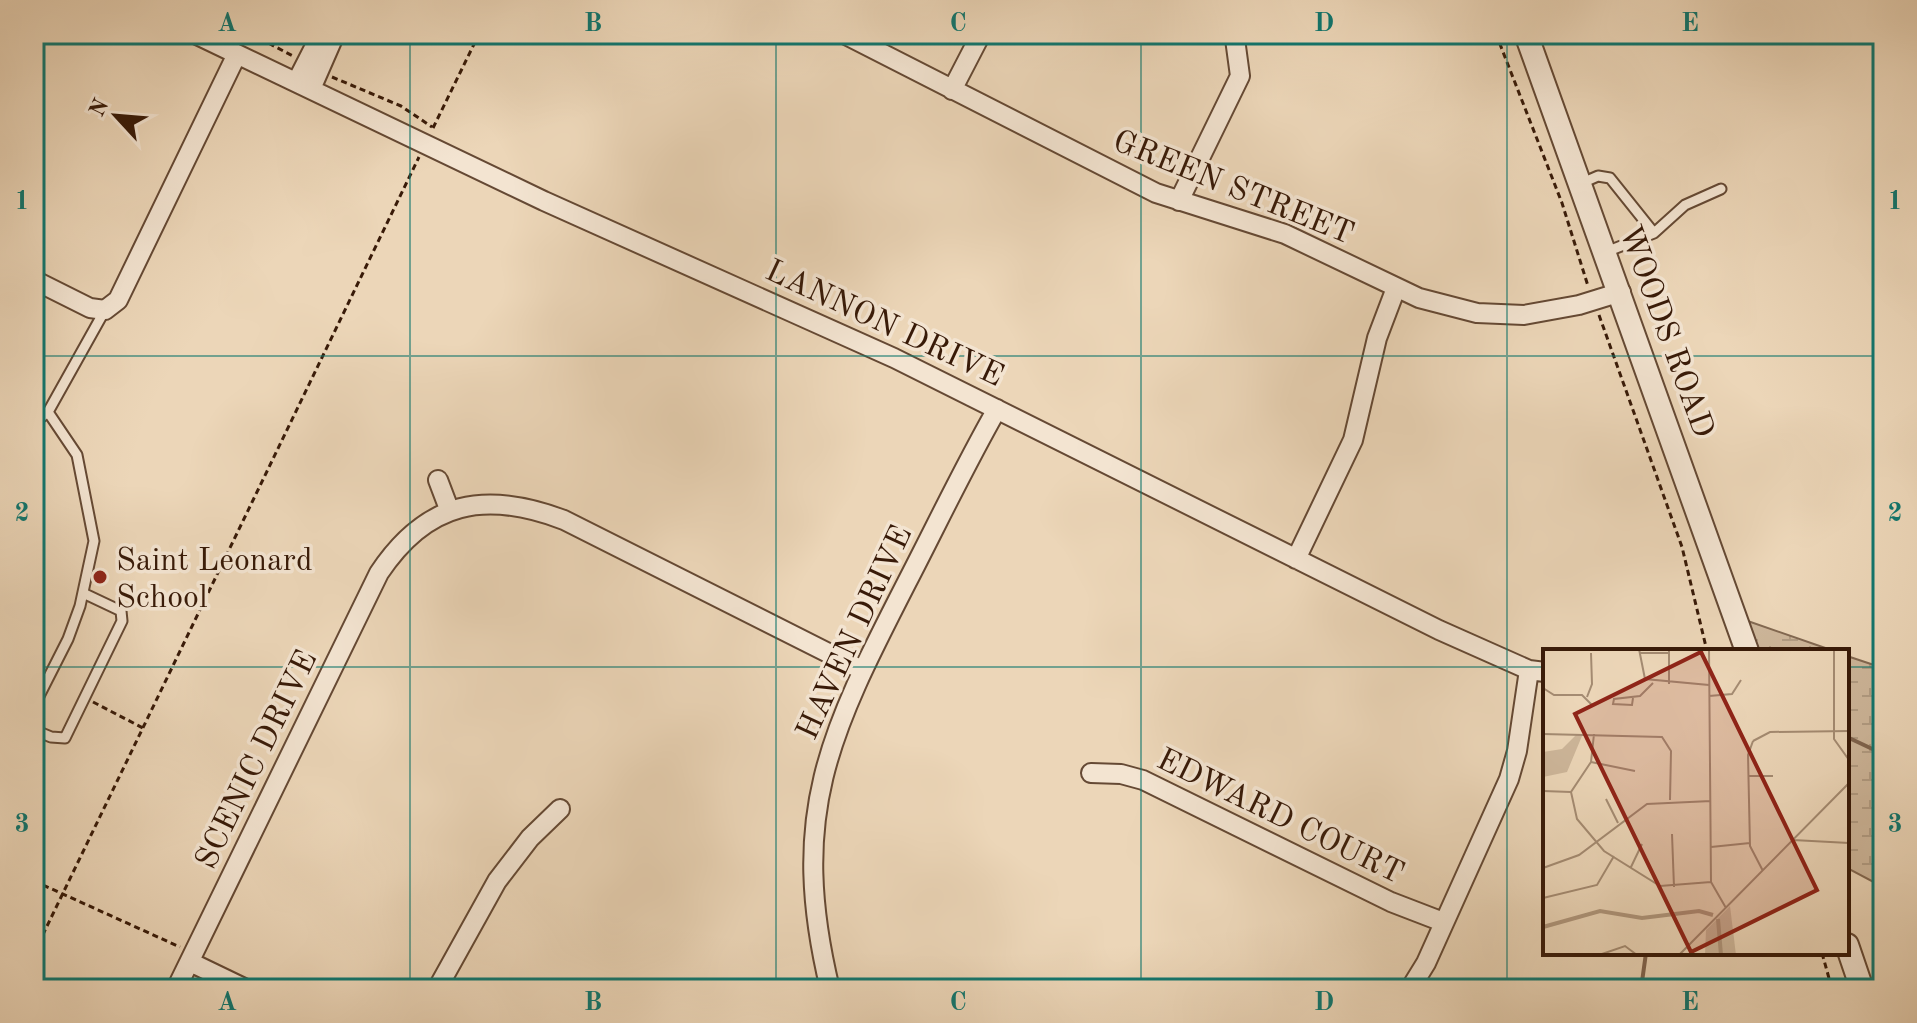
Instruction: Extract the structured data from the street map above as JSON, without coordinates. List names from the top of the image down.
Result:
{
  "streets": {
    "street": [
      "GREEN STREET",
      "LANNON DRIVE",
      "WOODS ROAD",
      "HAVEN DRIVE",
      "SCENIC DRIVE",
      "EDWARD COURT"
    ]
  },
  "crossings": [
    ["GREEN STREET", "WOODS ROAD"],
    ["LANNON DRIVE", "HAVEN DRIVE"],
    ["HAVEN DRIVE", "SCENIC DRIVE"]
  ],
  "places": ["Saint Leonard School"],
  "north": "top left",
  "grid": {
    "columns": [
      "A",
      "B",
      "C",
      "D",
      "E"
    ],
    "rows": ["1", "2", "3"]
  }
}
